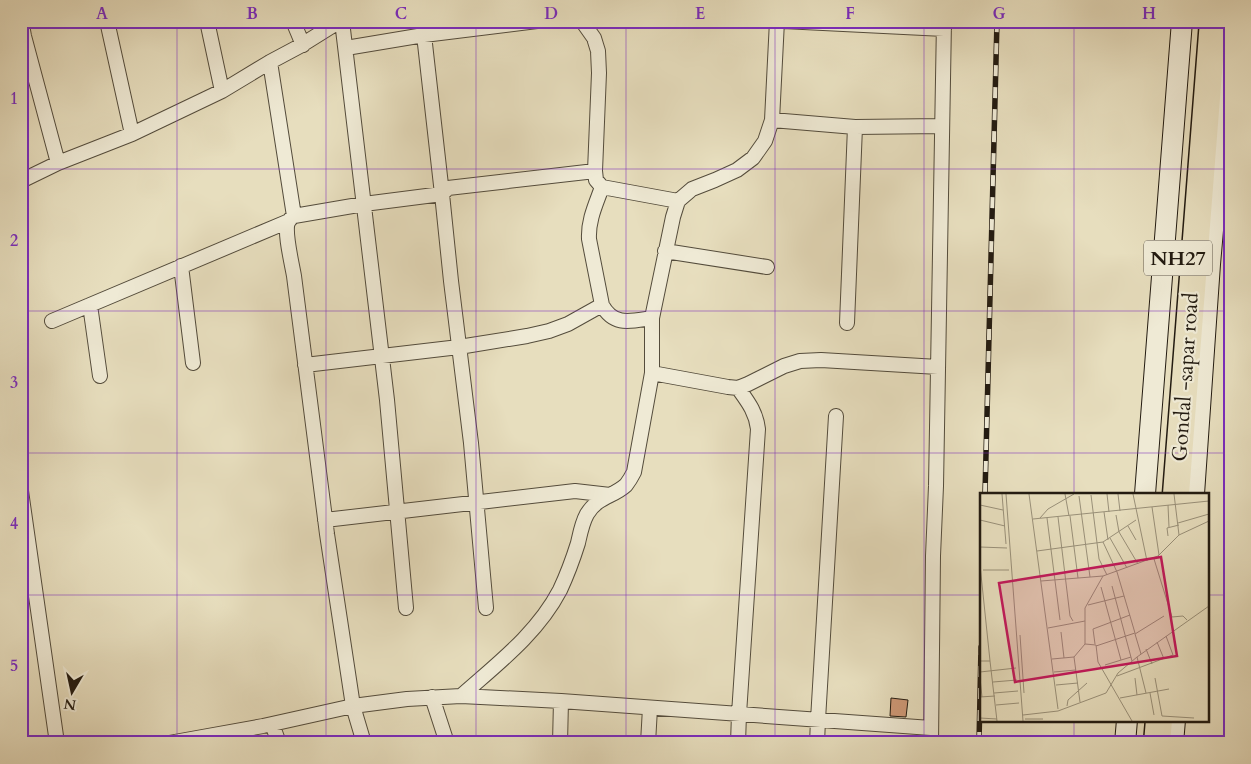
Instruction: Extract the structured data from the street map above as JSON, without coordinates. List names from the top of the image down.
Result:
{
  "streets": {
    "highway": ["NH27", "Gondal -sapar road"]
  },
  "north": "bottom",
  "grid": {
    "columns": [
      "A",
      "B",
      "C",
      "D",
      "E",
      "F",
      "G",
      "H"
    ],
    "rows": [
      "1",
      "2",
      "3",
      "4",
      "5"
    ]
  }
}
